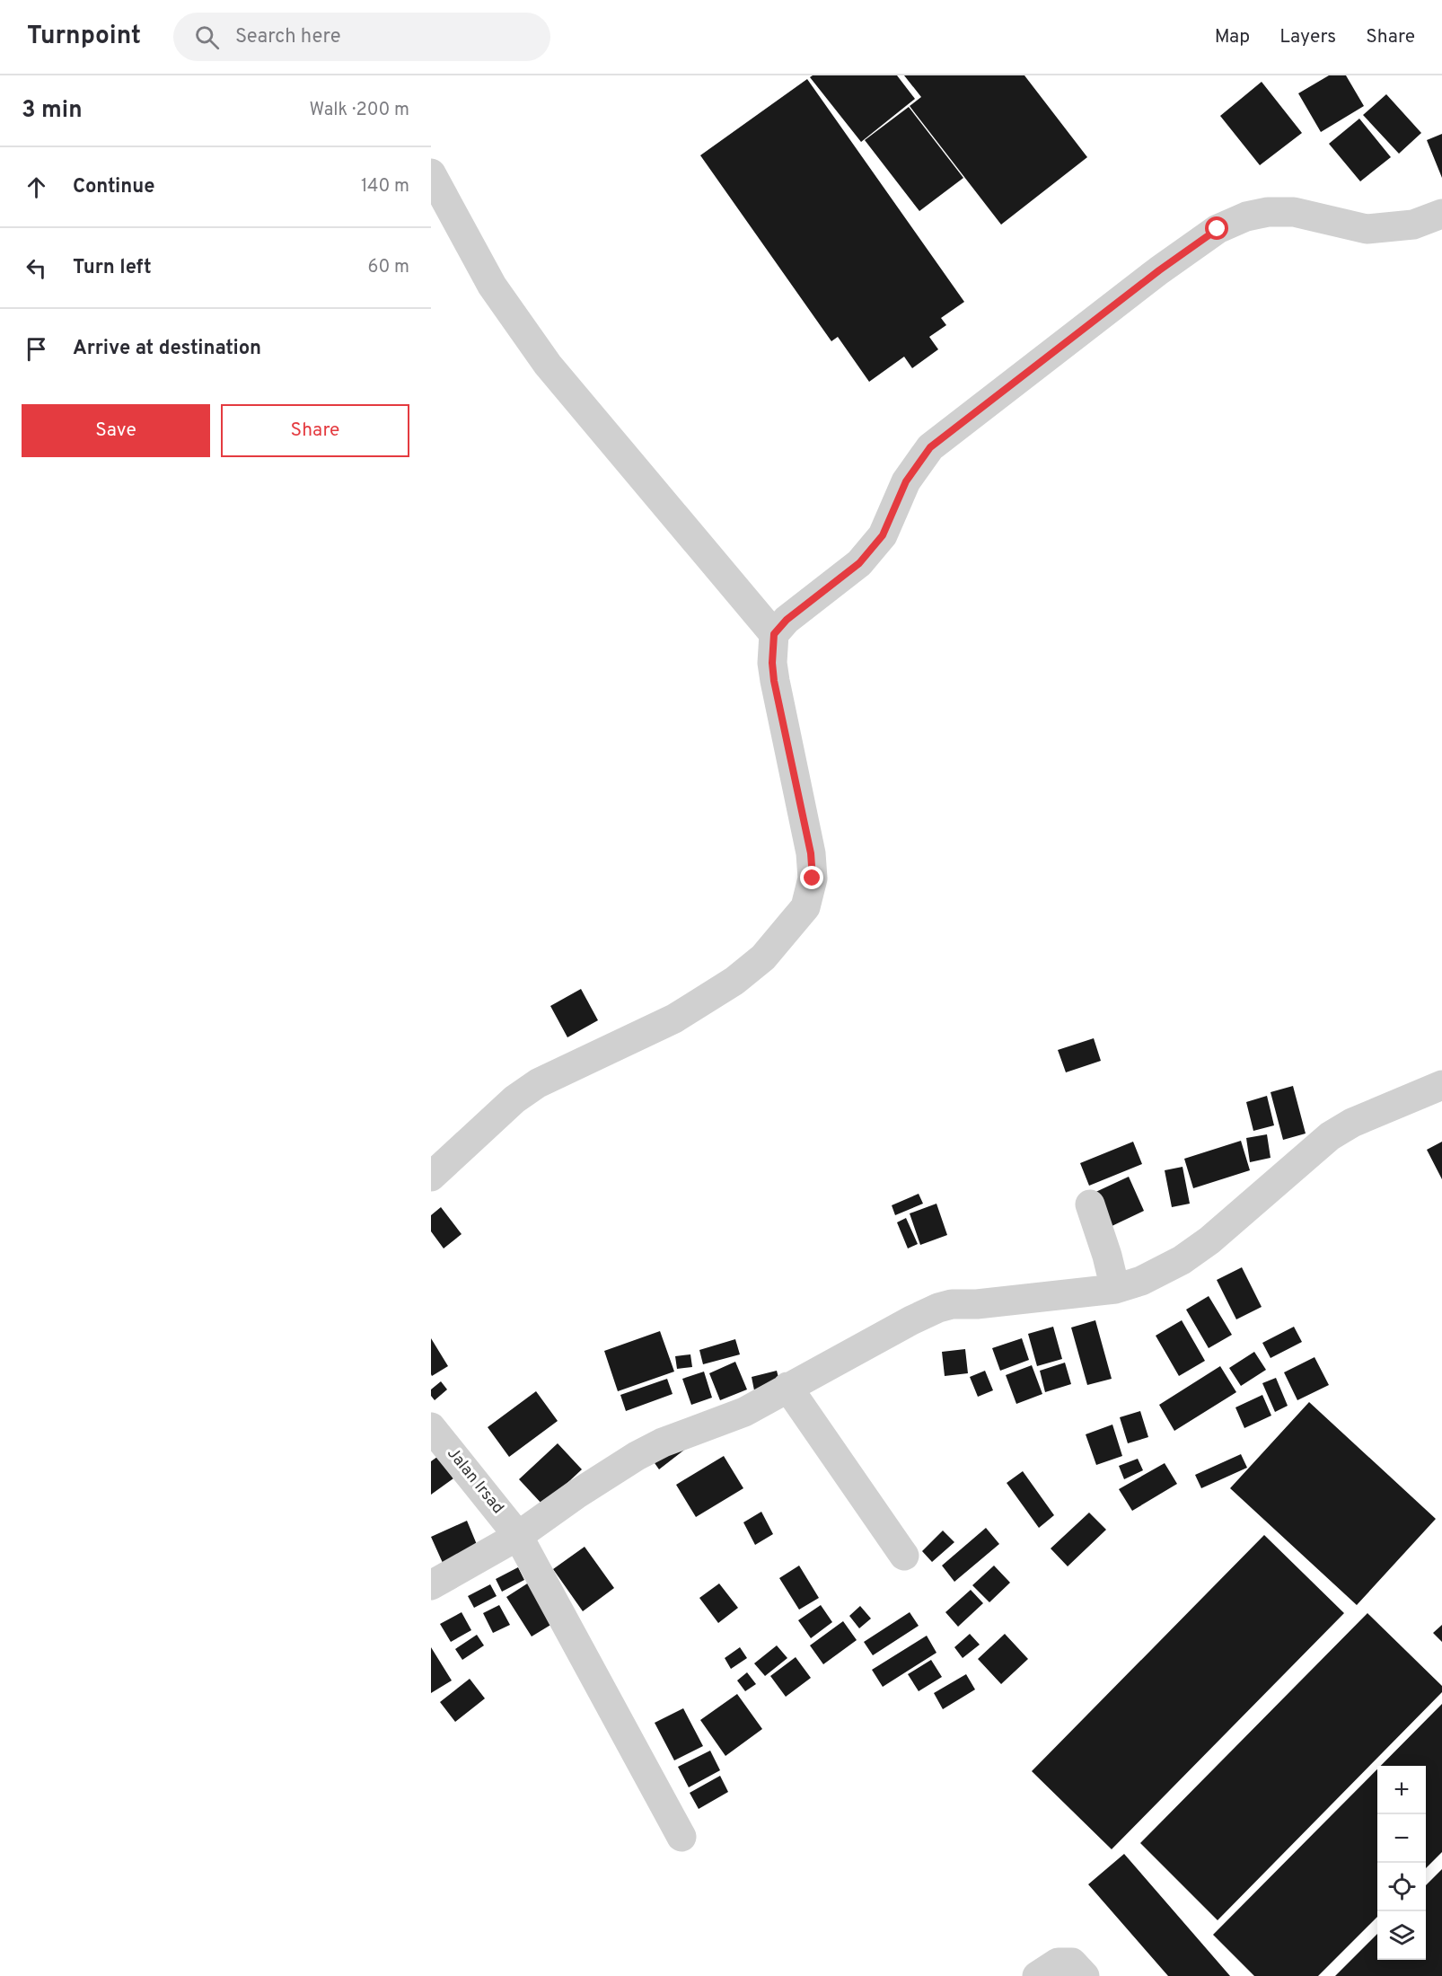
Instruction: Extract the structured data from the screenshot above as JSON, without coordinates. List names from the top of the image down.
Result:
{
  "streets": {
    "street": ["Jalan Irsad"]
  },
  "page": {
    "header": "Turnpoint",
    "search": "Search here",
    "nav": ["Map", "Layers", "Share"],
    "heading": ["3 min", "Walk · 200 m"],
    "list": [
      ["Continue", "140 m"],
      ["Turn left", "60 m"],
      "Arrive at destination"
    ],
    "buttons": ["Save", "Share"],
    "map_buttons": ["+", "−"]
  }
}
